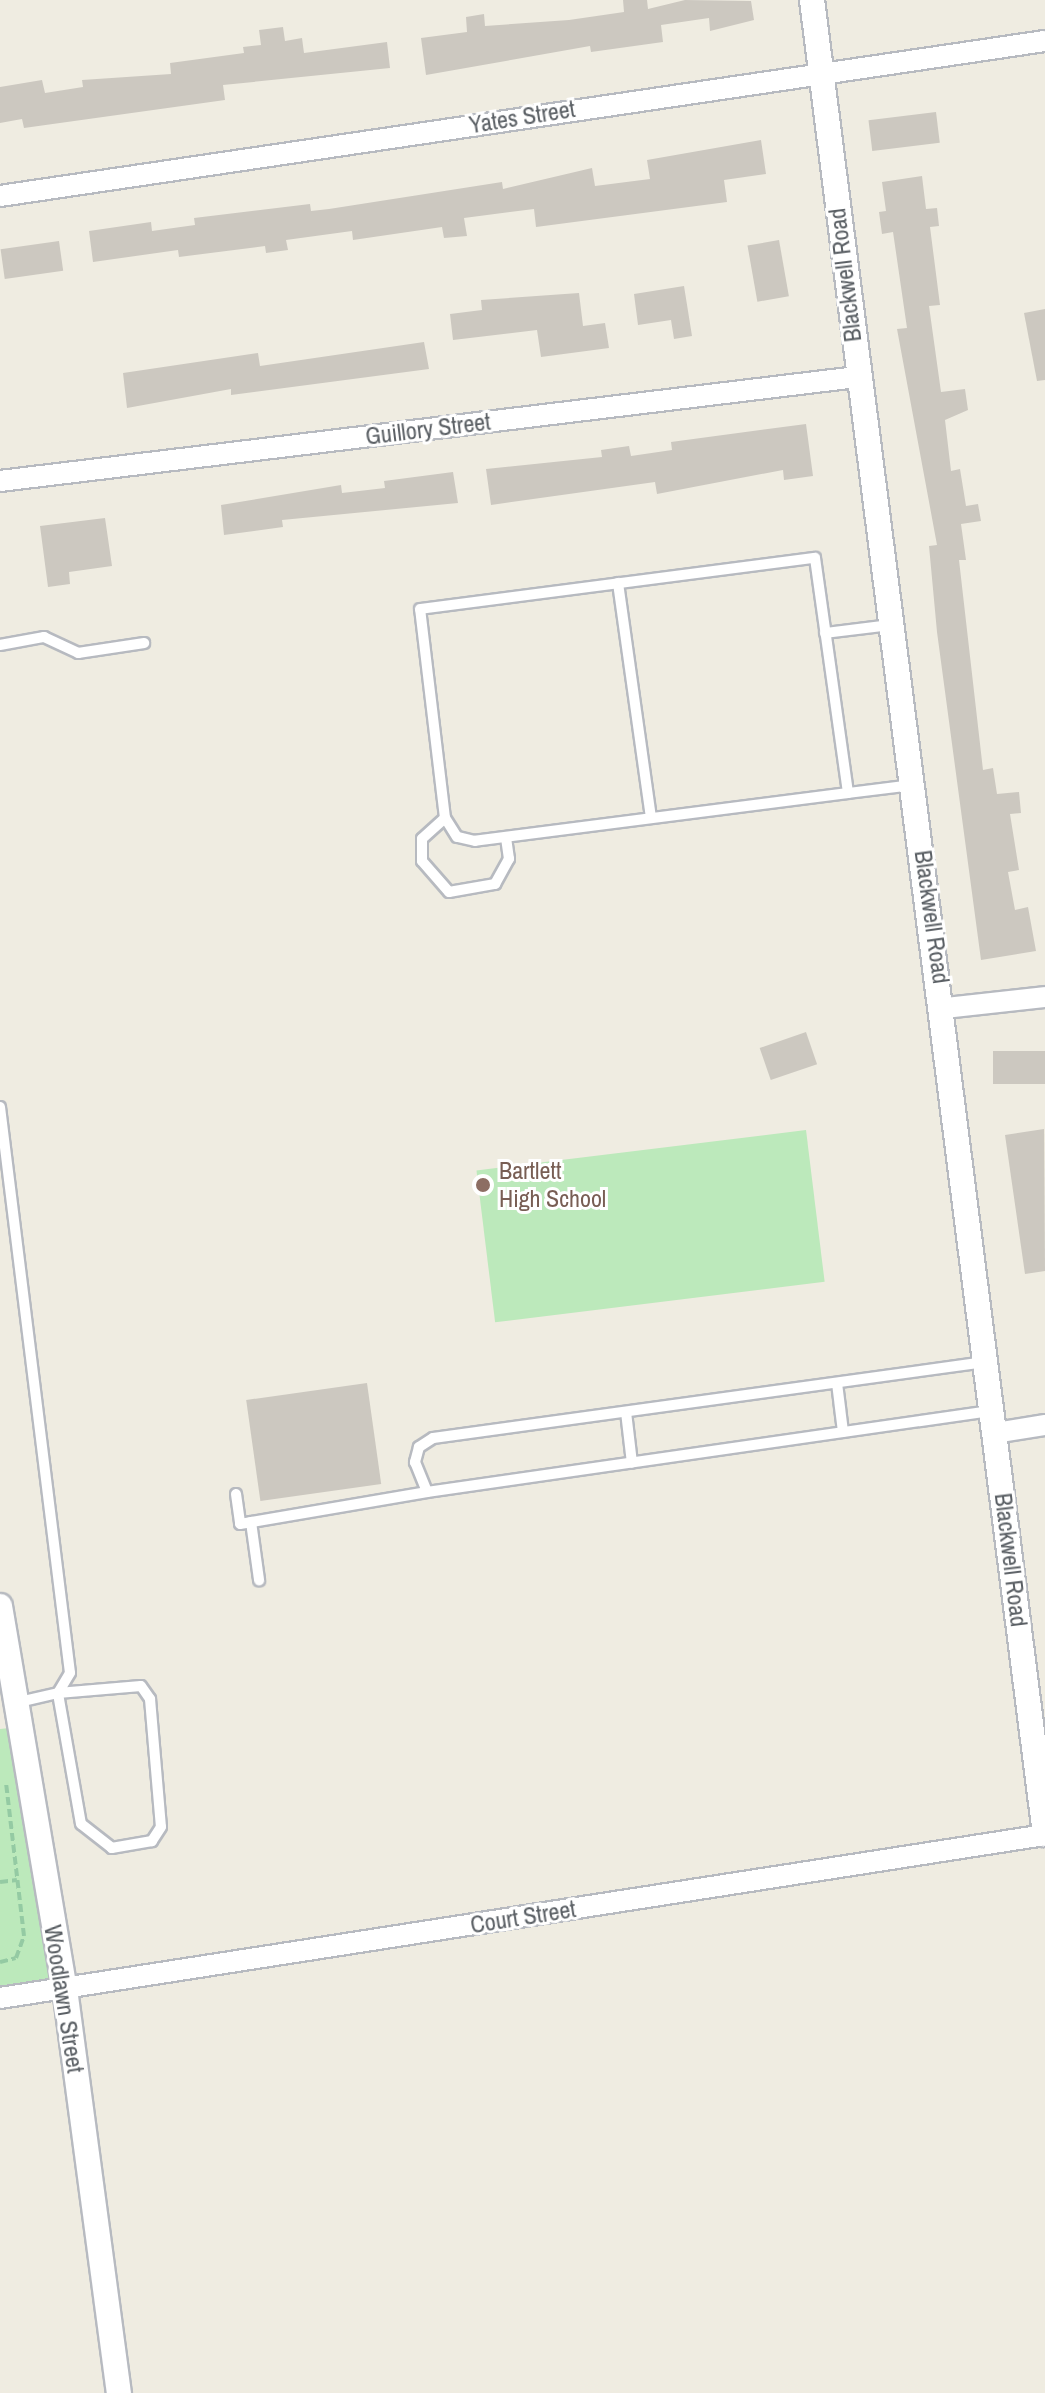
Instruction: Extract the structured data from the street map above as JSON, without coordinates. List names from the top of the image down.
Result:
{
  "streets": {
    "street": [
      "Yates Street",
      "Blackwell Road",
      "Guillory Street",
      "Court Street",
      "Woodlawn Street"
    ]
  },
  "crossings": [
    ["Yates Street", "Blackwell Road"],
    ["Blackwell Road", "Guillory Street"],
    ["Blackwell Road", "Court Street"],
    ["Court Street", "Woodlawn Street"]
  ],
  "places": ["Bartlett High School"]
}
